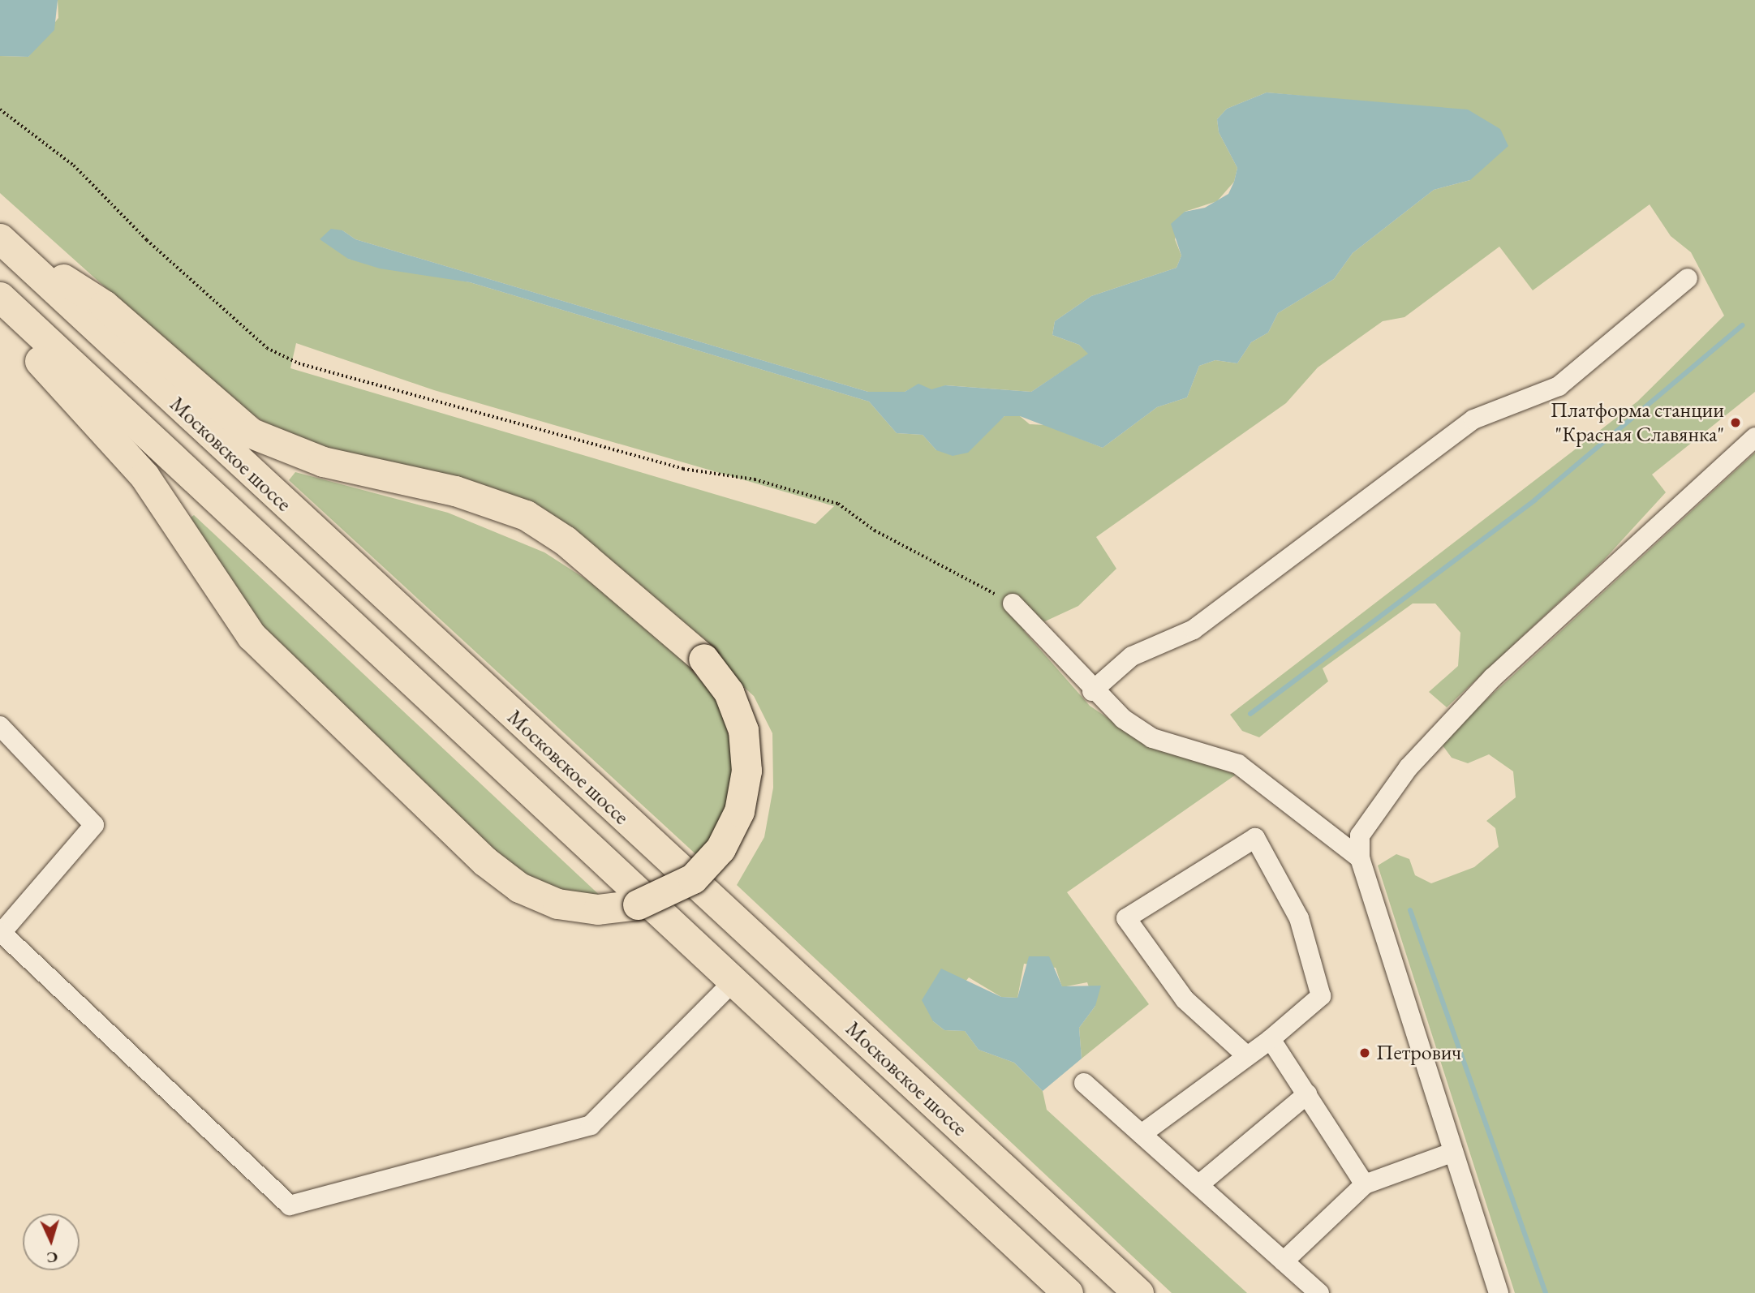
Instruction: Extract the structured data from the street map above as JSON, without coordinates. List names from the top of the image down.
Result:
{
  "streets": {
    "highway": ["Московское шоссе"]
  },
  "places": ["Платформа станции \"Красная Славянка\"", "Петрович"],
  "north": "bottom"
}
